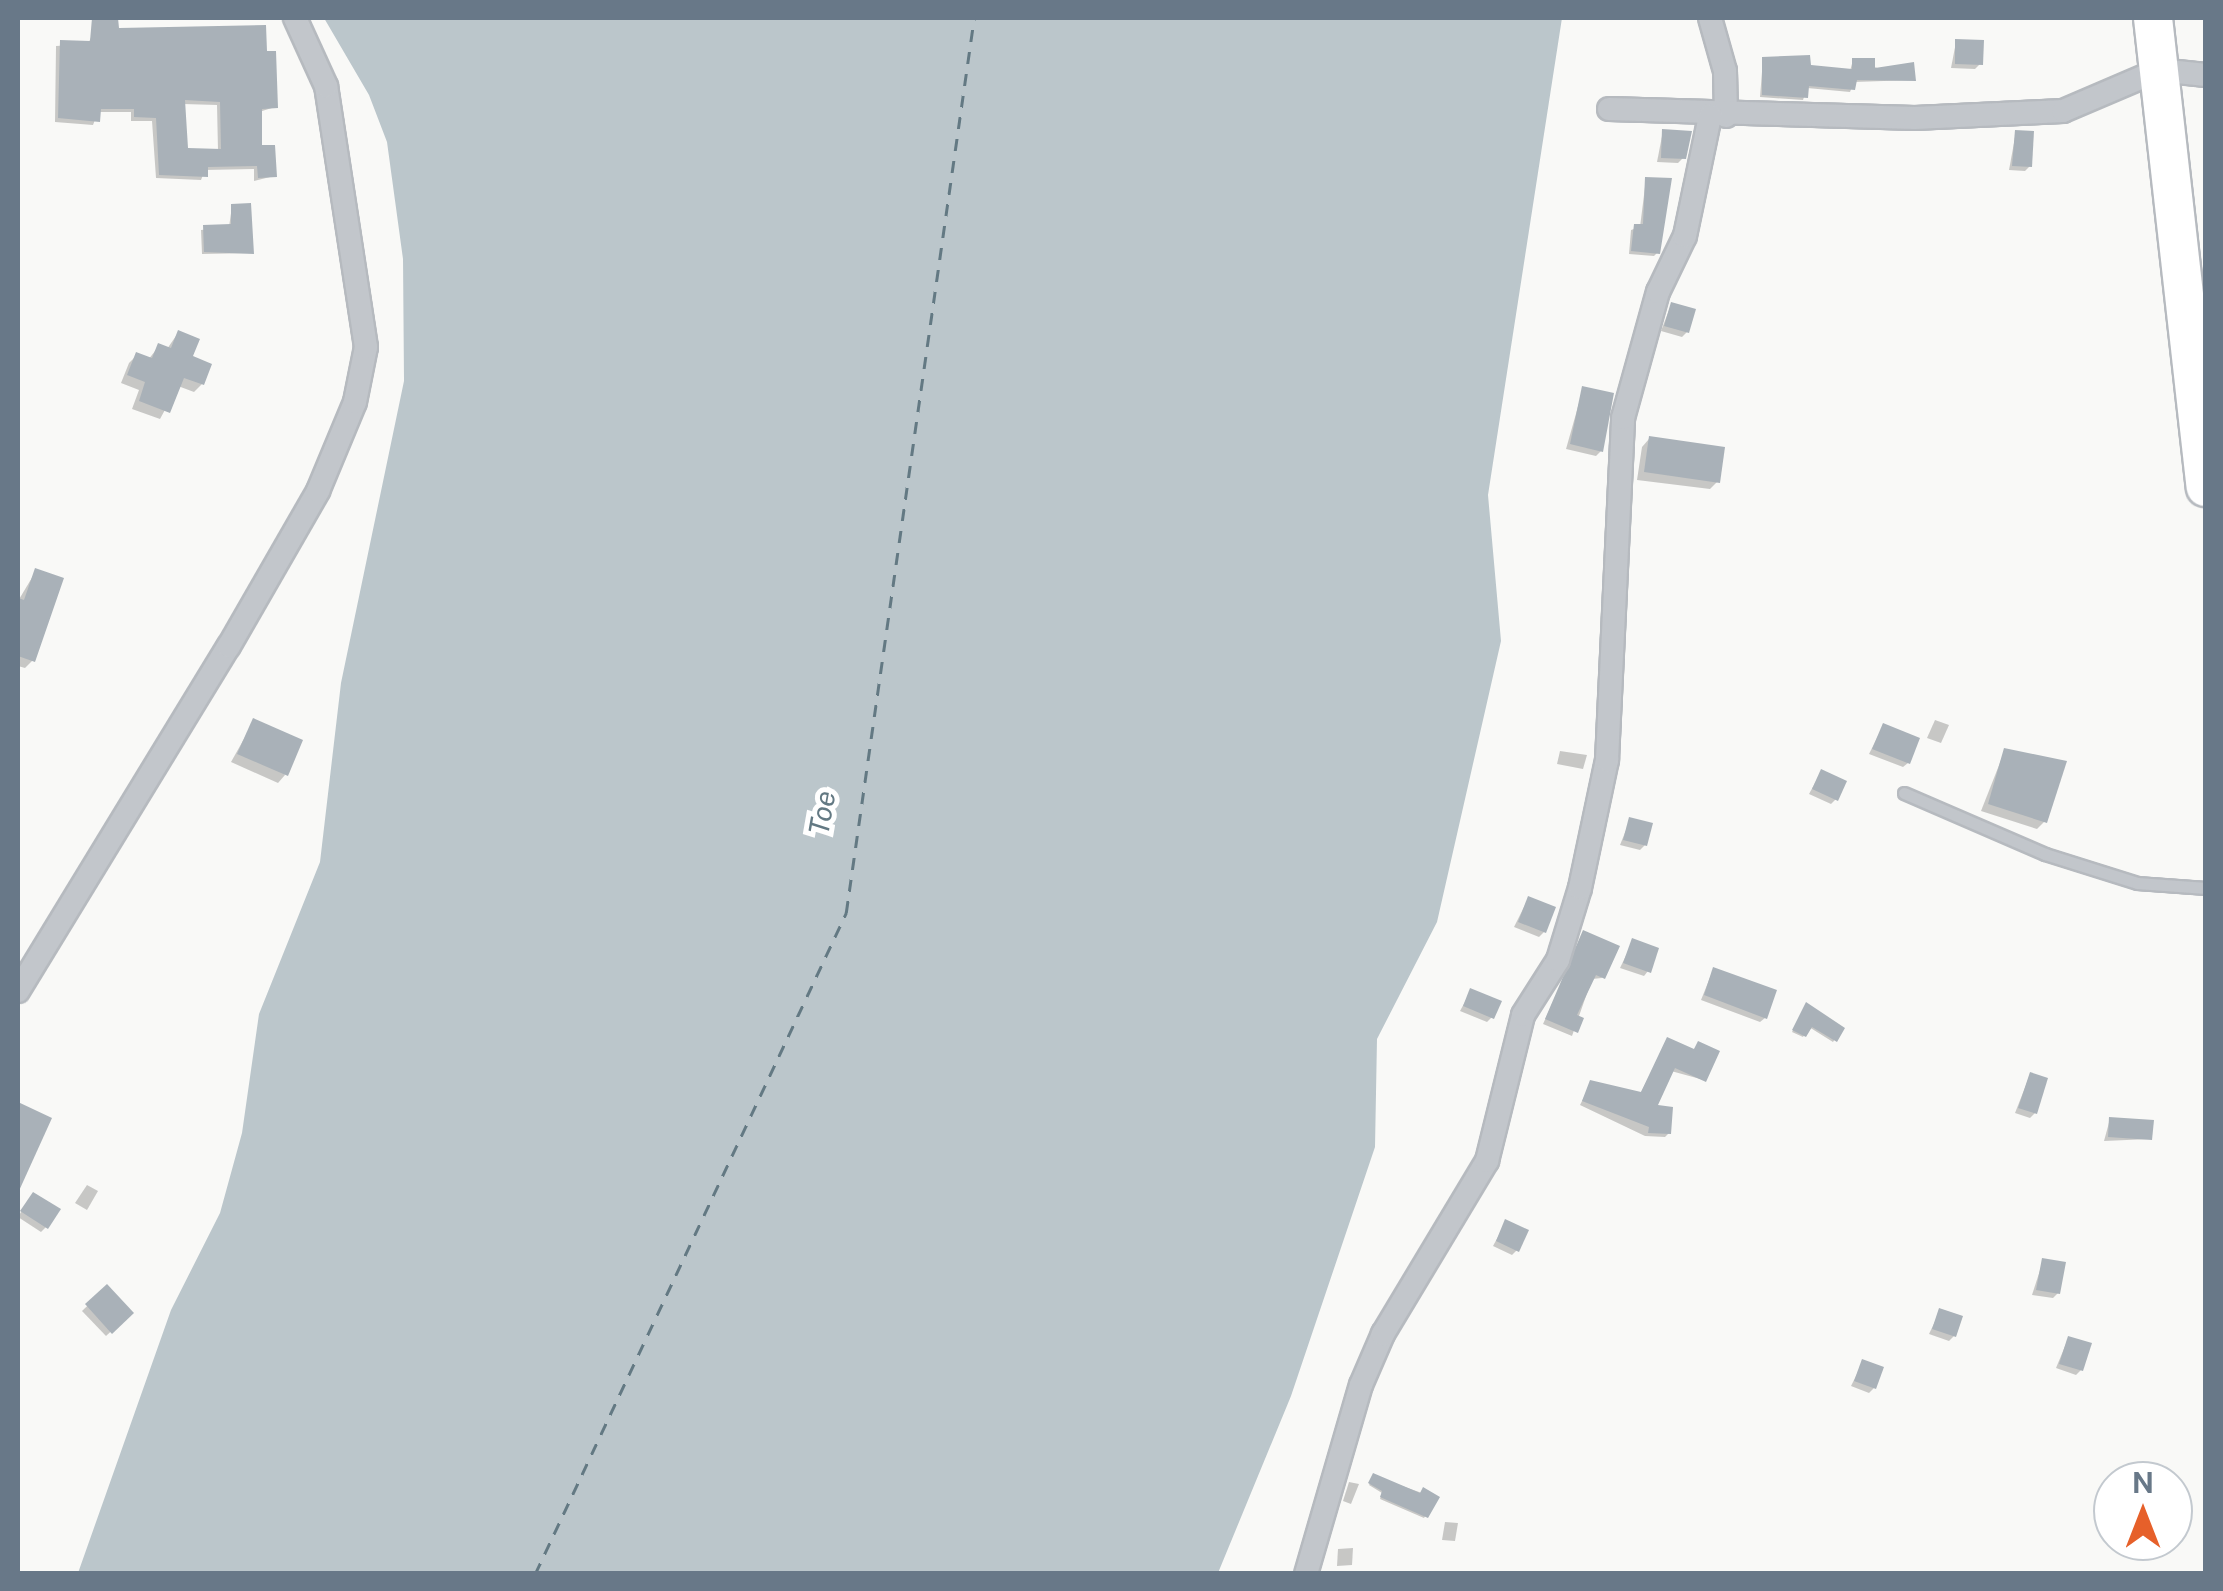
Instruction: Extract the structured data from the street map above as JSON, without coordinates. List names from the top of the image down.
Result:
{
  "water": ["Toe"],
  "north": "top"
}
